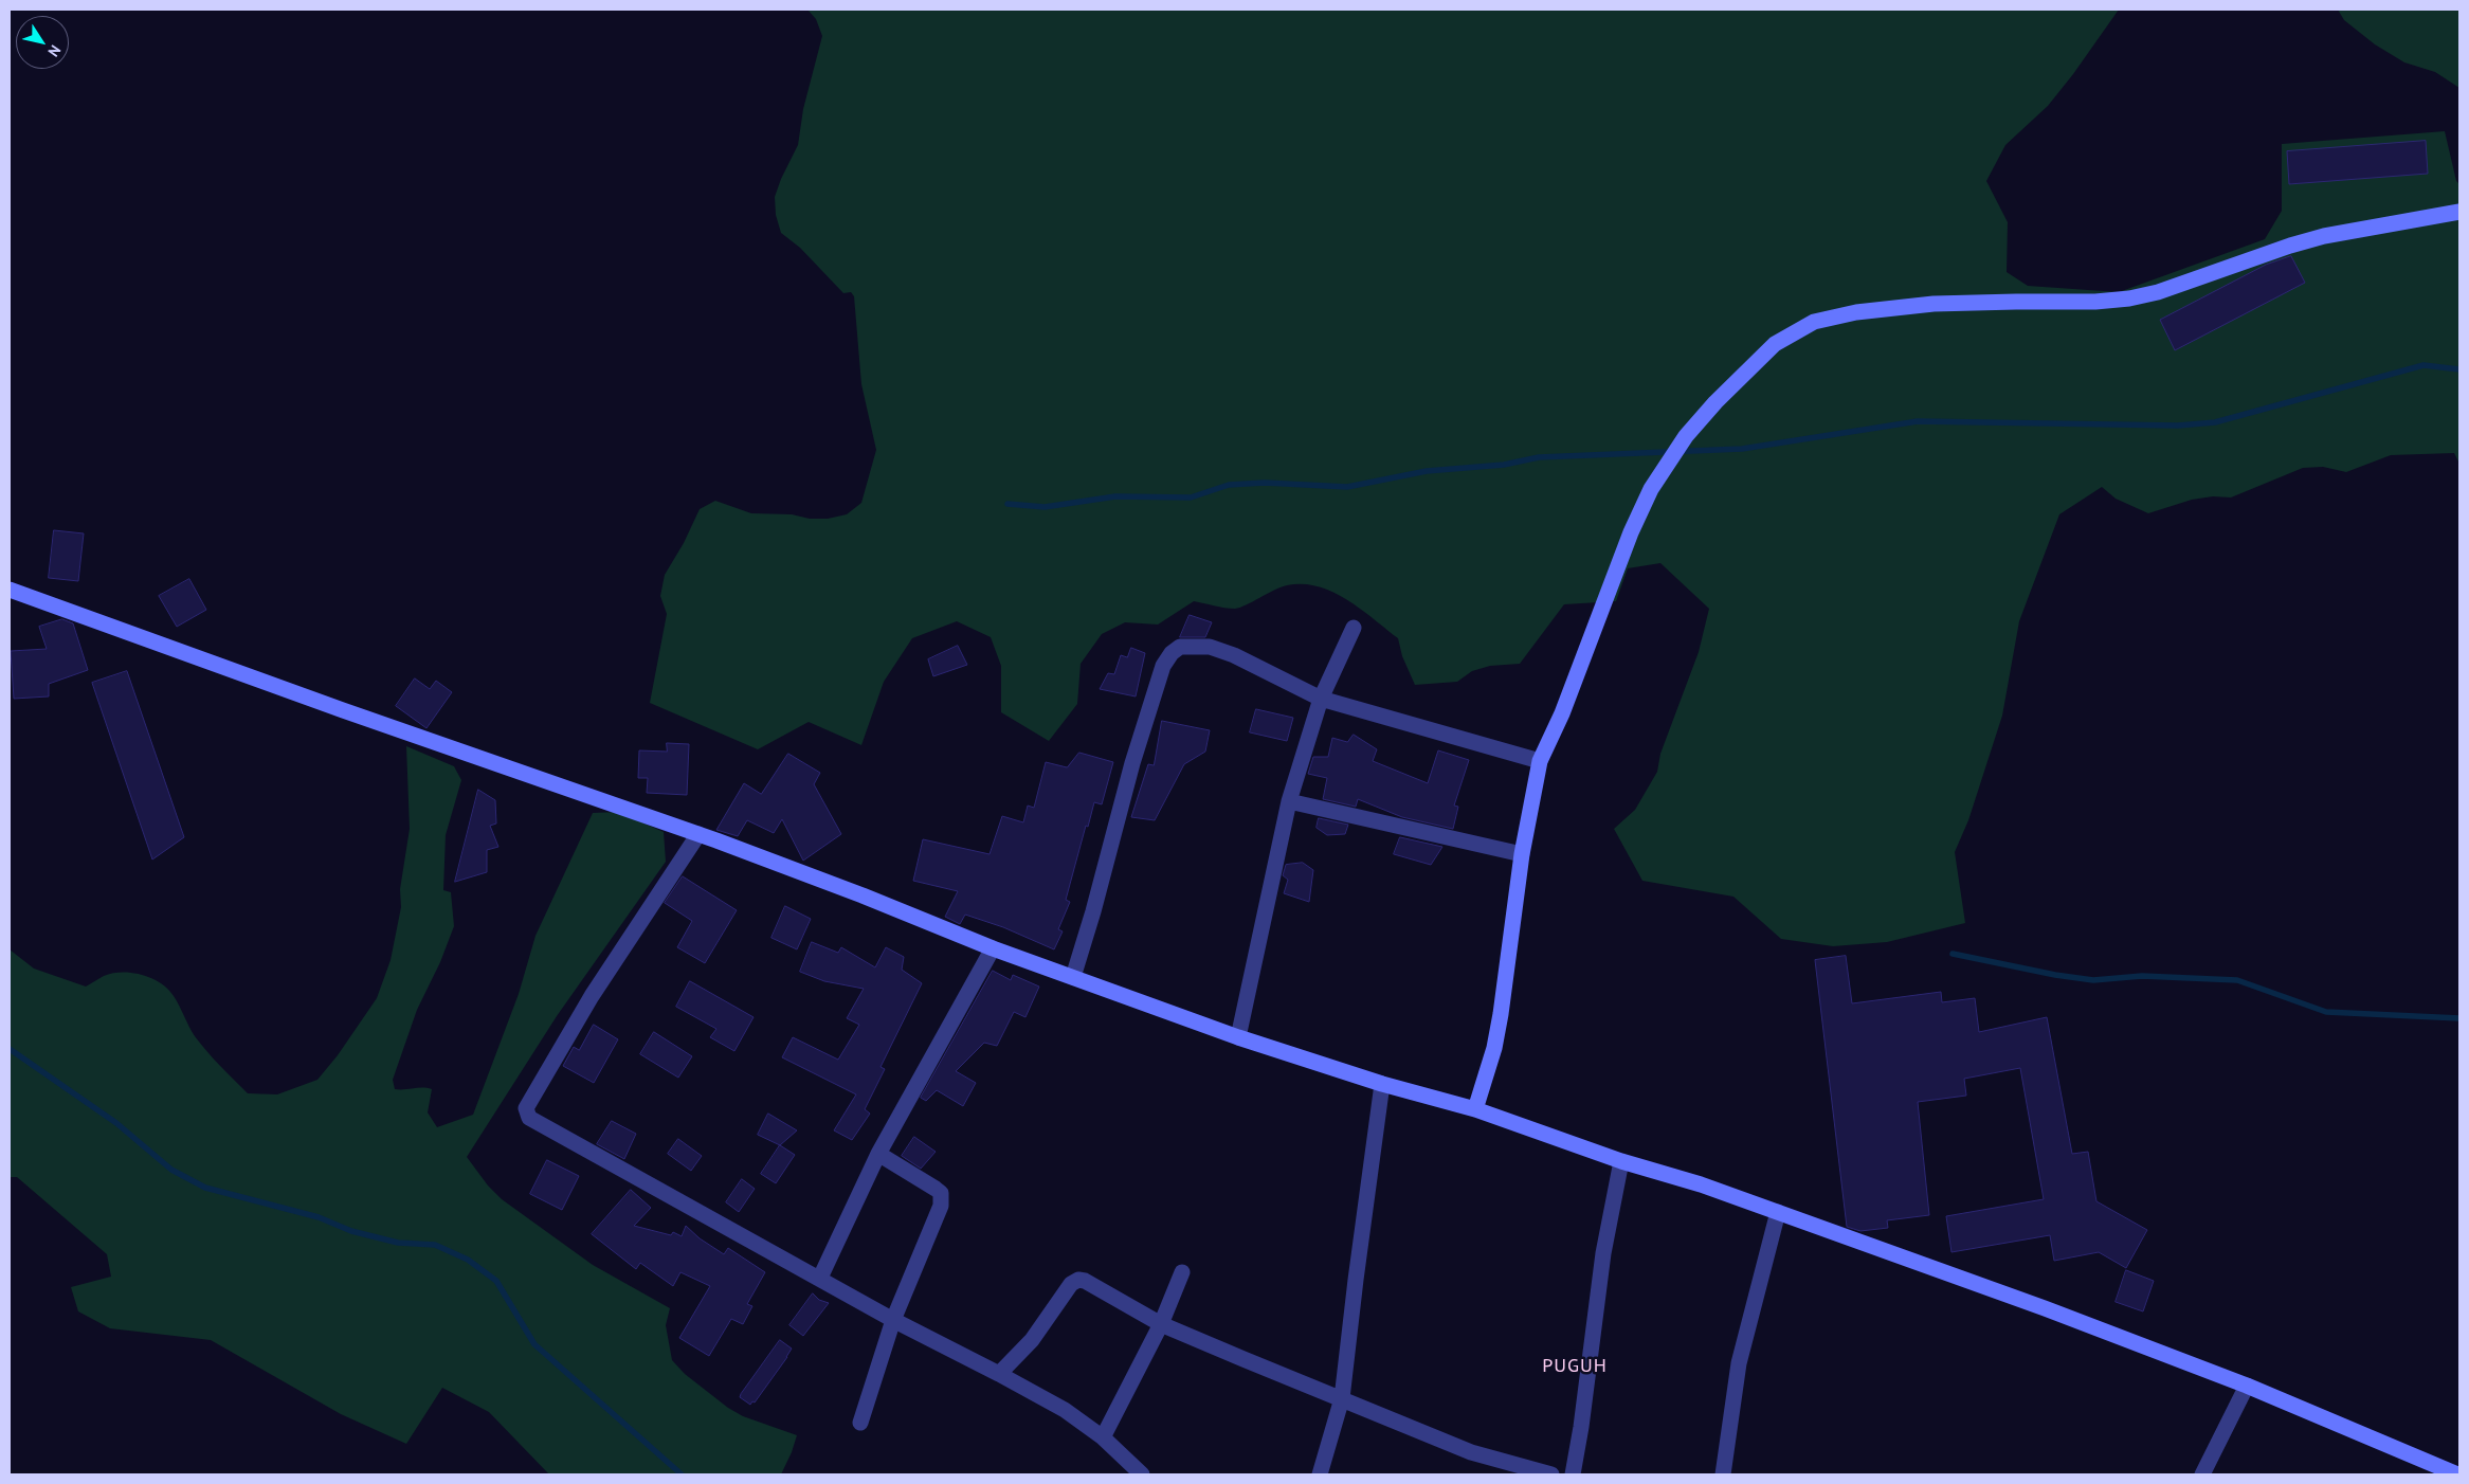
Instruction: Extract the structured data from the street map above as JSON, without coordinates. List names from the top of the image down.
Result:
{
  "districts": ["PUGUH"],
  "north": "bottom right"
}
